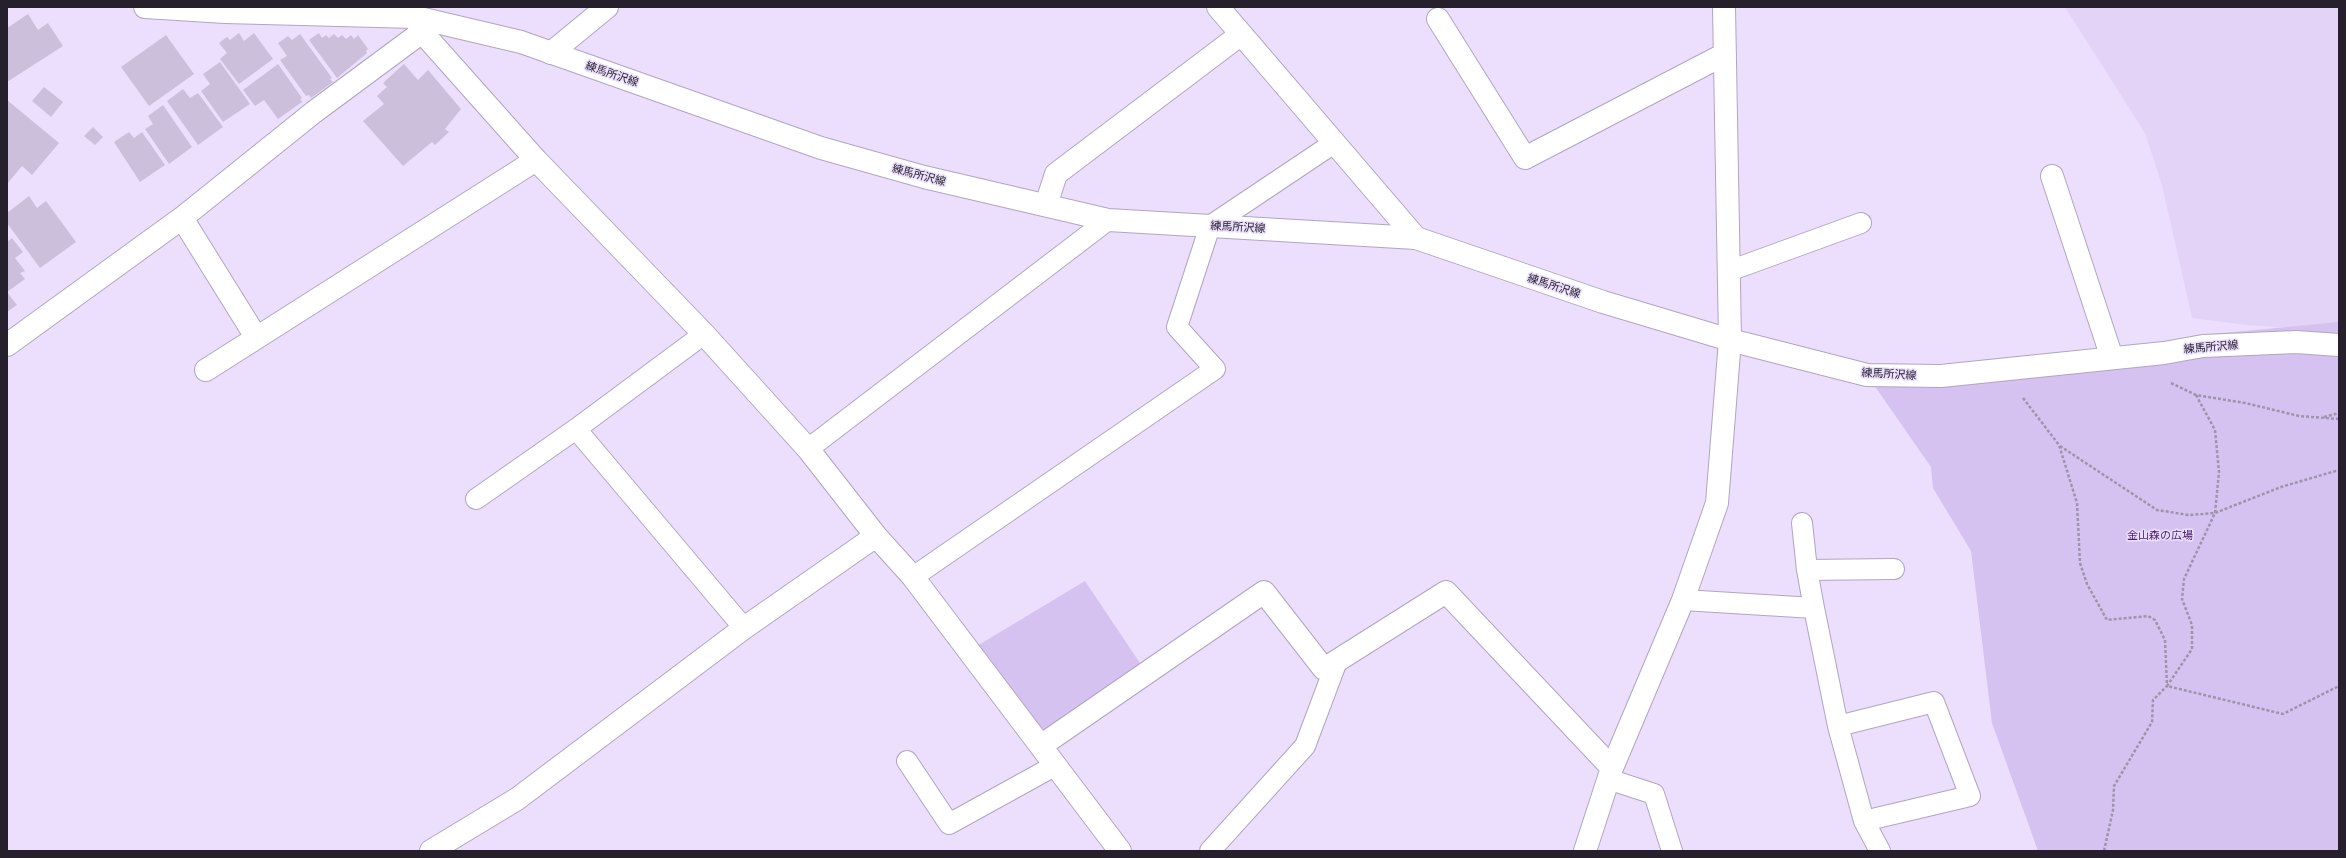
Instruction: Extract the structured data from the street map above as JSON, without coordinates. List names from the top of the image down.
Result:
{
  "streets": {
    "street": ["練馬所沢線"]
  },
  "parks": ["金山森の広場"]
}
